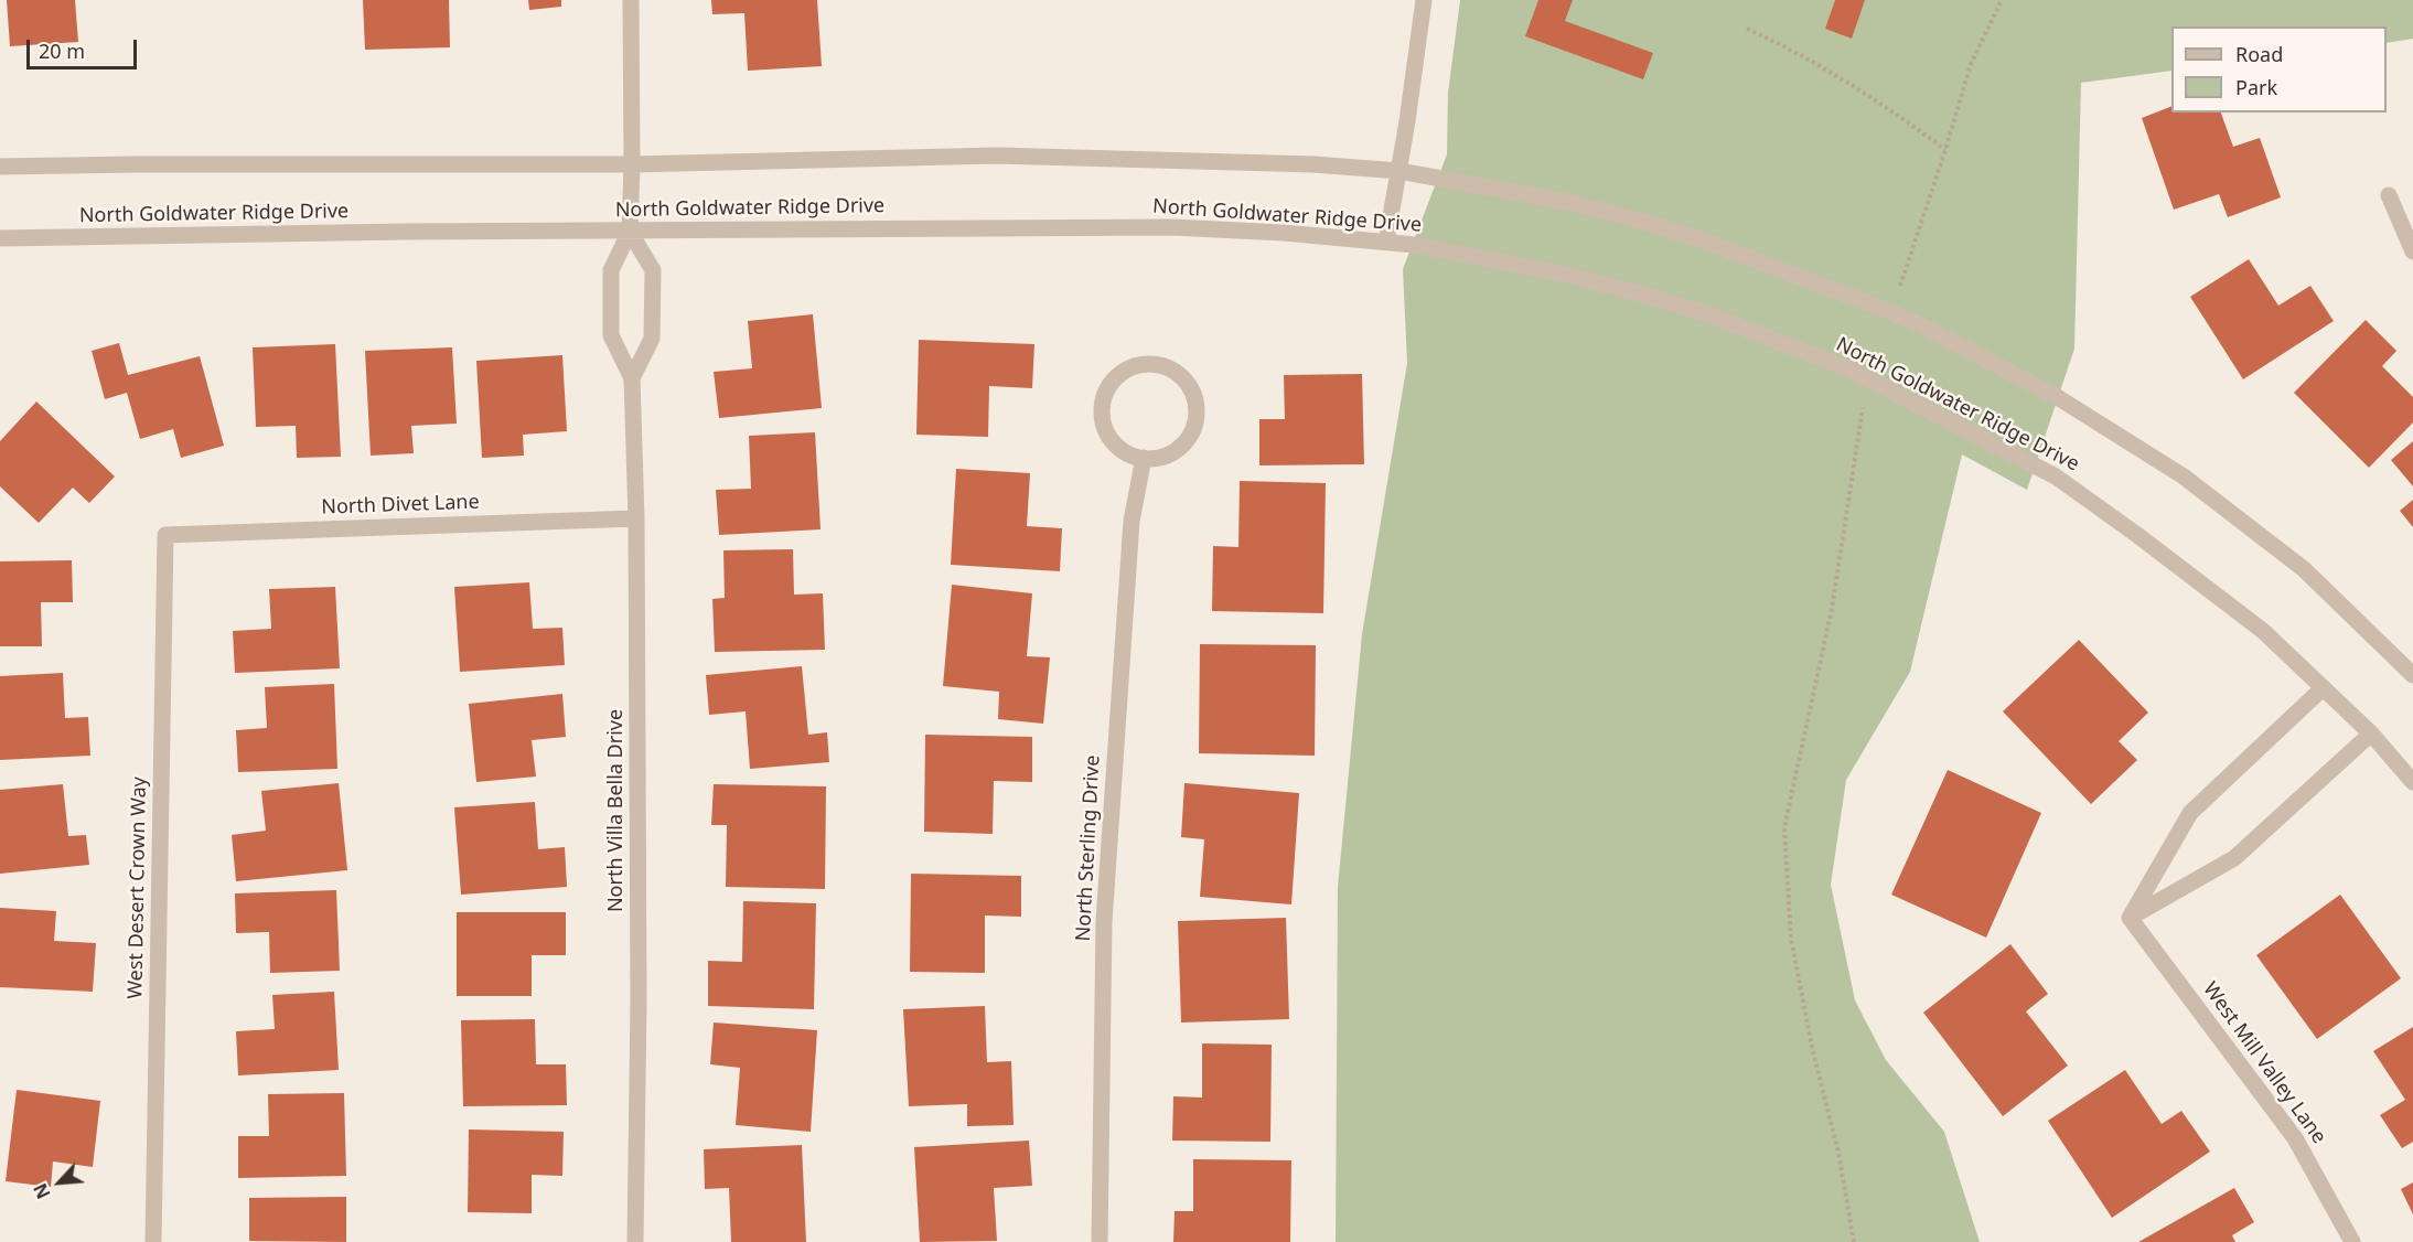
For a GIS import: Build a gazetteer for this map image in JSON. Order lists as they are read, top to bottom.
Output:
{
  "streets": {
    "street": [
      "North Goldwater Ridge Drive",
      "North Divet Lane",
      "North Villa Bella Drive",
      "North Sterling Drive",
      "West Desert Crown Way",
      "West Mill Valley Lane"
    ]
  },
  "crossings": [
    ["North Goldwater Ridge Drive", "North Villa Bella Drive"],
    ["North Divet Lane", "North Villa Bella Drive"],
    ["North Divet Lane", "West Desert Crown Way"]
  ],
  "legend": ["Road", "Park"],
  "scale_bar": "20 m",
  "north": "bottom left"
}
